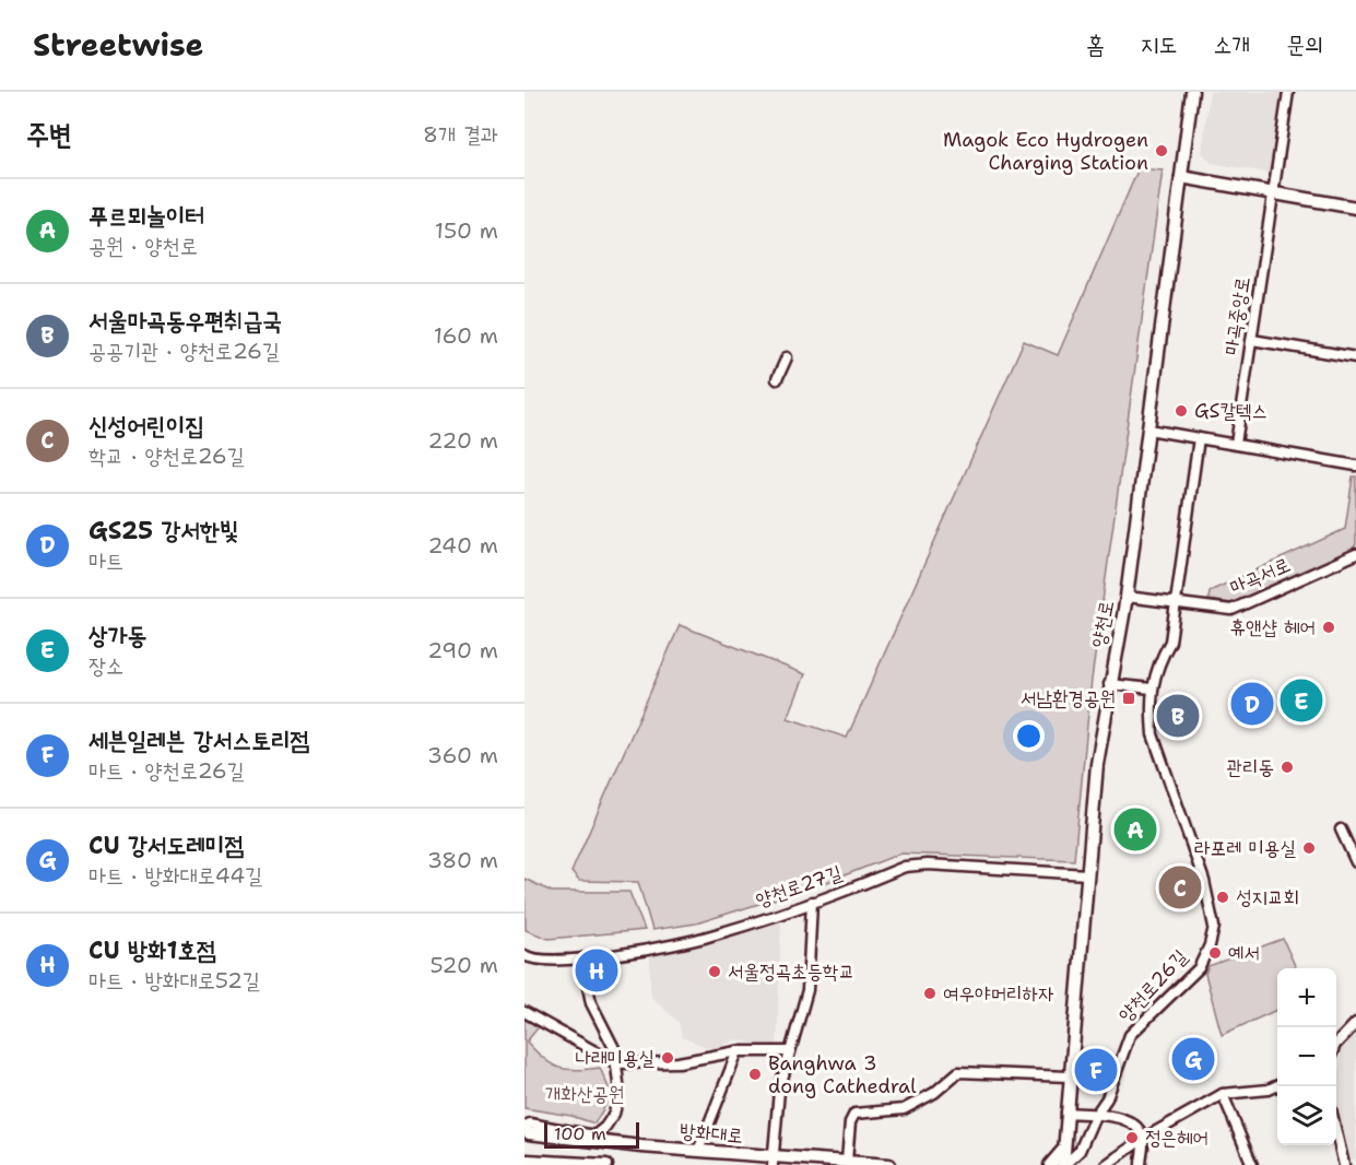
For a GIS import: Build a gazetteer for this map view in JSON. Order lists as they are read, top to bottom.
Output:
{
  "streets": {
    "main road": ["양천로", "방화대로"],
    "street": [
      "마곡중앙로",
      "마곡서로",
      "양천로27길",
      "양천로26길"
    ]
  },
  "crossings": [
    ["마곡서로", "양천로"],
    ["양천로", "양천로27길"],
    ["양천로", "양천로26길"]
  ],
  "parks": ["개화산공원"],
  "places": {
    "other": [
      "Magok Eco Hydrogen Charging Station",
      "GS칼텍스",
      "휴앤샵 헤어",
      "관리동",
      "라포레 미용실",
      "성지교회",
      "예서",
      "서울정곡초등학교",
      "여우야머리하자",
      "나래미용실",
      "Banghwa 3 dong Cathedral",
      "정은헤어"
    ],
    "transit": ["서남환경공원"]
  },
  "scale_bar": "100 m",
  "page": {
    "header": "Streetwise",
    "nav": [
      "홈",
      "지도",
      "소개",
      "문의"
    ],
    "heading": ["주변", "8개 결과"],
    "list": [
      {
        "mark": "A",
        "name": "푸르뫼놀이터",
        "note": "공원 · 양천로",
        "value": "150 m"
      },
      {
        "mark": "B",
        "name": "서울마곡동우편취급국",
        "note": "공공기관 · 양천로26길",
        "value": "160 m"
      },
      {
        "mark": "C",
        "name": "신성어린이집",
        "note": "학교 · 양천로26길",
        "value": "220 m"
      },
      {
        "mark": "D",
        "name": "GS25 강서한빛",
        "note": "마트",
        "value": "240 m"
      },
      {
        "mark": "E",
        "name": "상가동",
        "note": "장소",
        "value": "290 m"
      },
      {
        "mark": "F",
        "name": "세븐일레븐 강서스토리점",
        "note": "마트 · 양천로26길",
        "value": "360 m"
      },
      {
        "mark": "G",
        "name": "CU 강서도레미점",
        "note": "마트 · 방화대로44길",
        "value": "380 m"
      },
      {
        "mark": "H",
        "name": "CU 방화1호점",
        "note": "마트 · 방화대로52길",
        "value": "520 m"
      }
    ],
    "pins": [
      "E",
      "D",
      "B",
      "A",
      "C",
      "H",
      "G",
      "F"
    ],
    "map_buttons": ["+", "−"],
    "scale": "100 m"
  }
}
